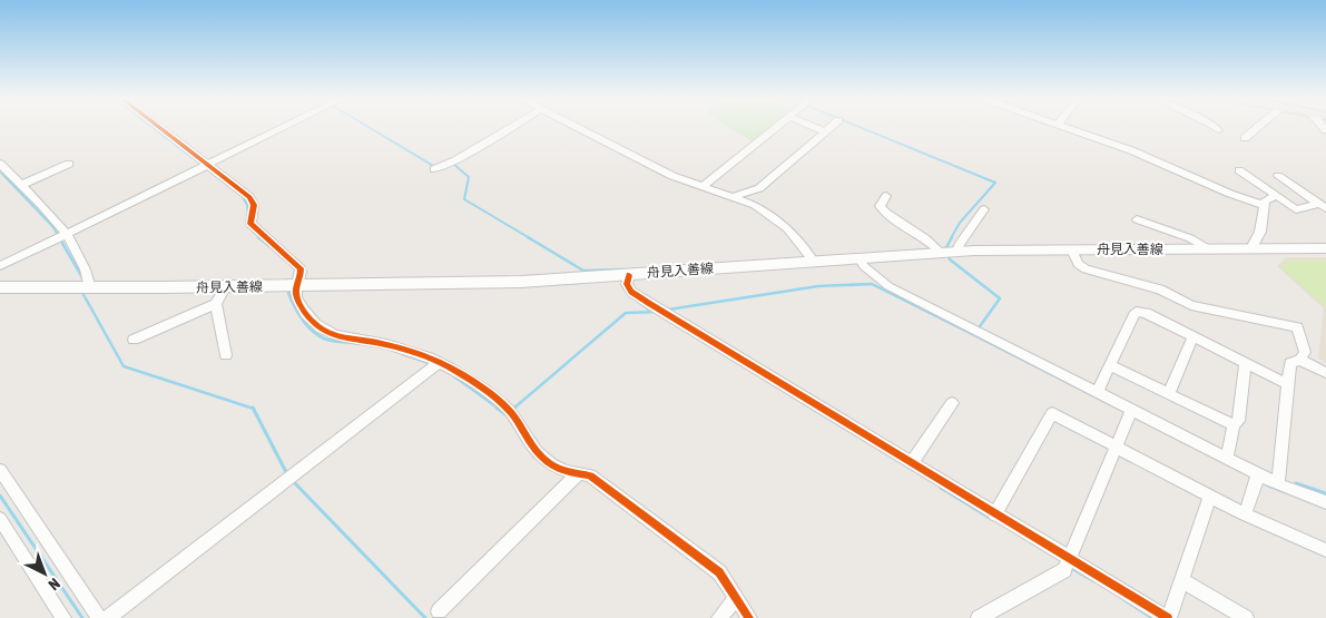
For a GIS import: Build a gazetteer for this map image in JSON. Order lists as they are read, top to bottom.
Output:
{
  "streets": {
    "main road": ["舟見入善線"]
  },
  "north": "bottom right"
}
